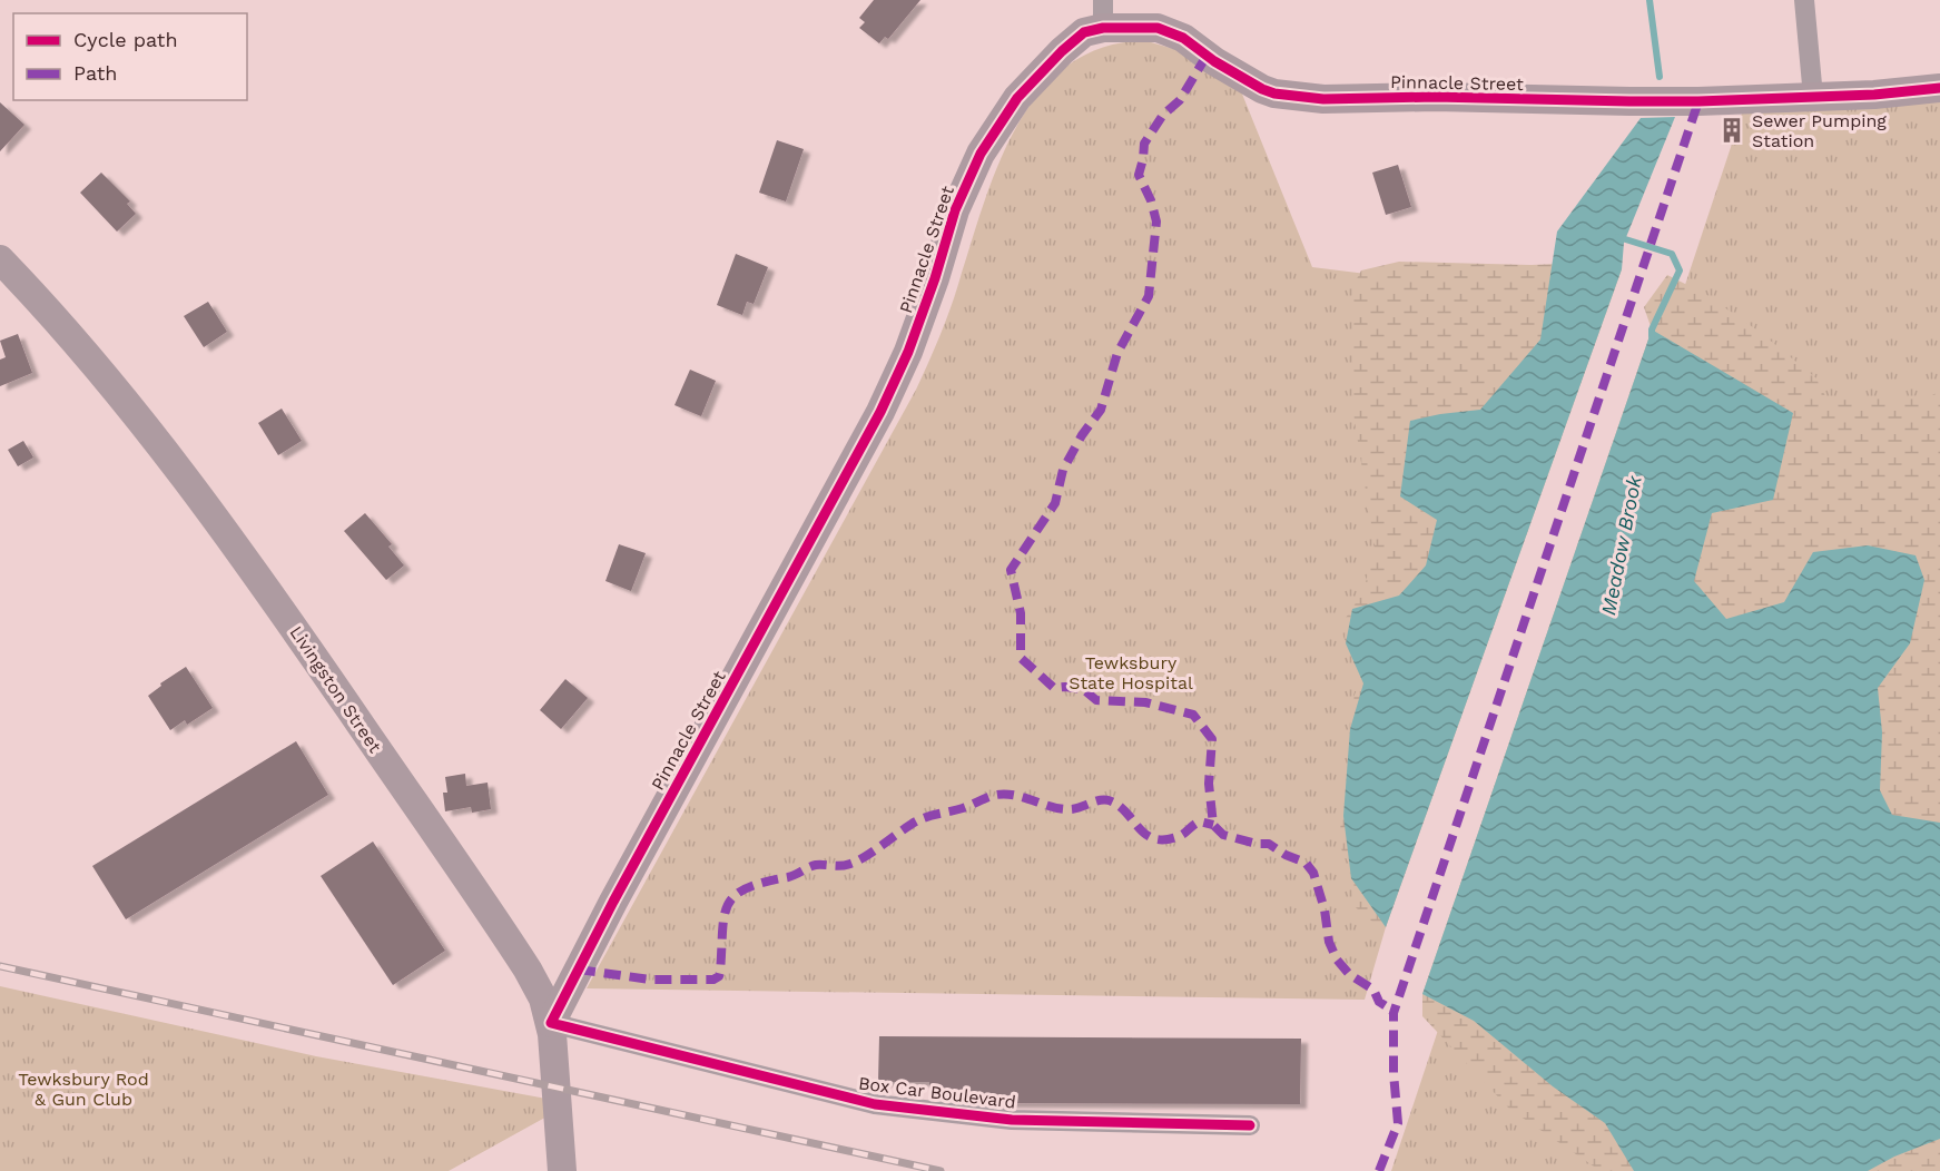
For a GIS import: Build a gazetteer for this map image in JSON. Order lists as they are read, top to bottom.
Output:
{
  "streets": {
    "street": ["Pinnacle Street", "Livingston Street", "Box Car Boulevard"]
  },
  "crossings": [
    ["Pinnacle Street", "Livingston Street"],
    ["Pinnacle Street", "Box Car Boulevard"],
    ["Livingston Street", "Box Car Boulevard"]
  ],
  "water": ["Meadow Brook"],
  "parks": ["Tewksbury State Hospital", "Tewksbury Rod & Gun Club"],
  "places": {
    "building": ["Sewer Pumping Station"]
  },
  "legend": ["Cycle path", "Path"]
}
